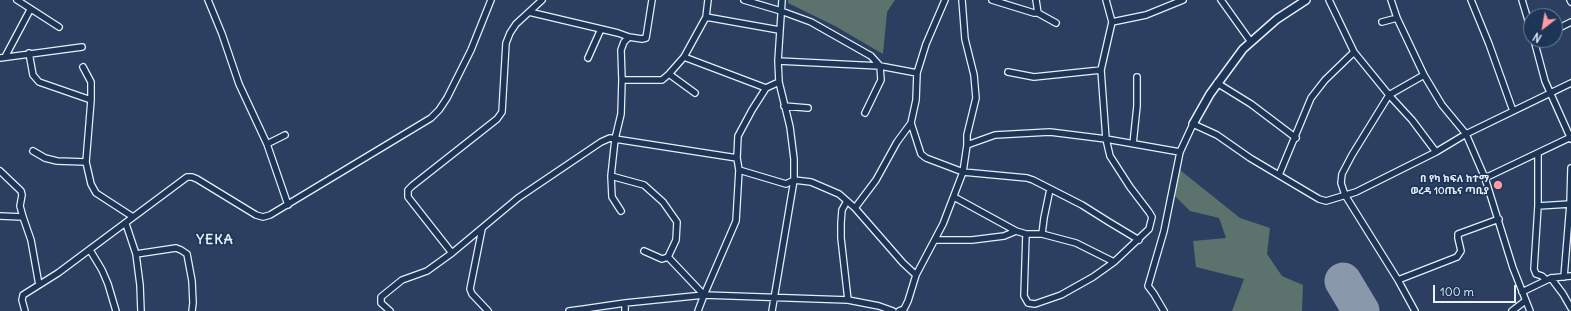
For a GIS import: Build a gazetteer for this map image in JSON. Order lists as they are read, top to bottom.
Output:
{
  "districts": ["YEKA"],
  "places": ["በ የካ ክፍለ ከተማ ወረዳ 10ጤና ጣቢያ"],
  "scale_bar": "100 m",
  "north": "bottom left"
}
